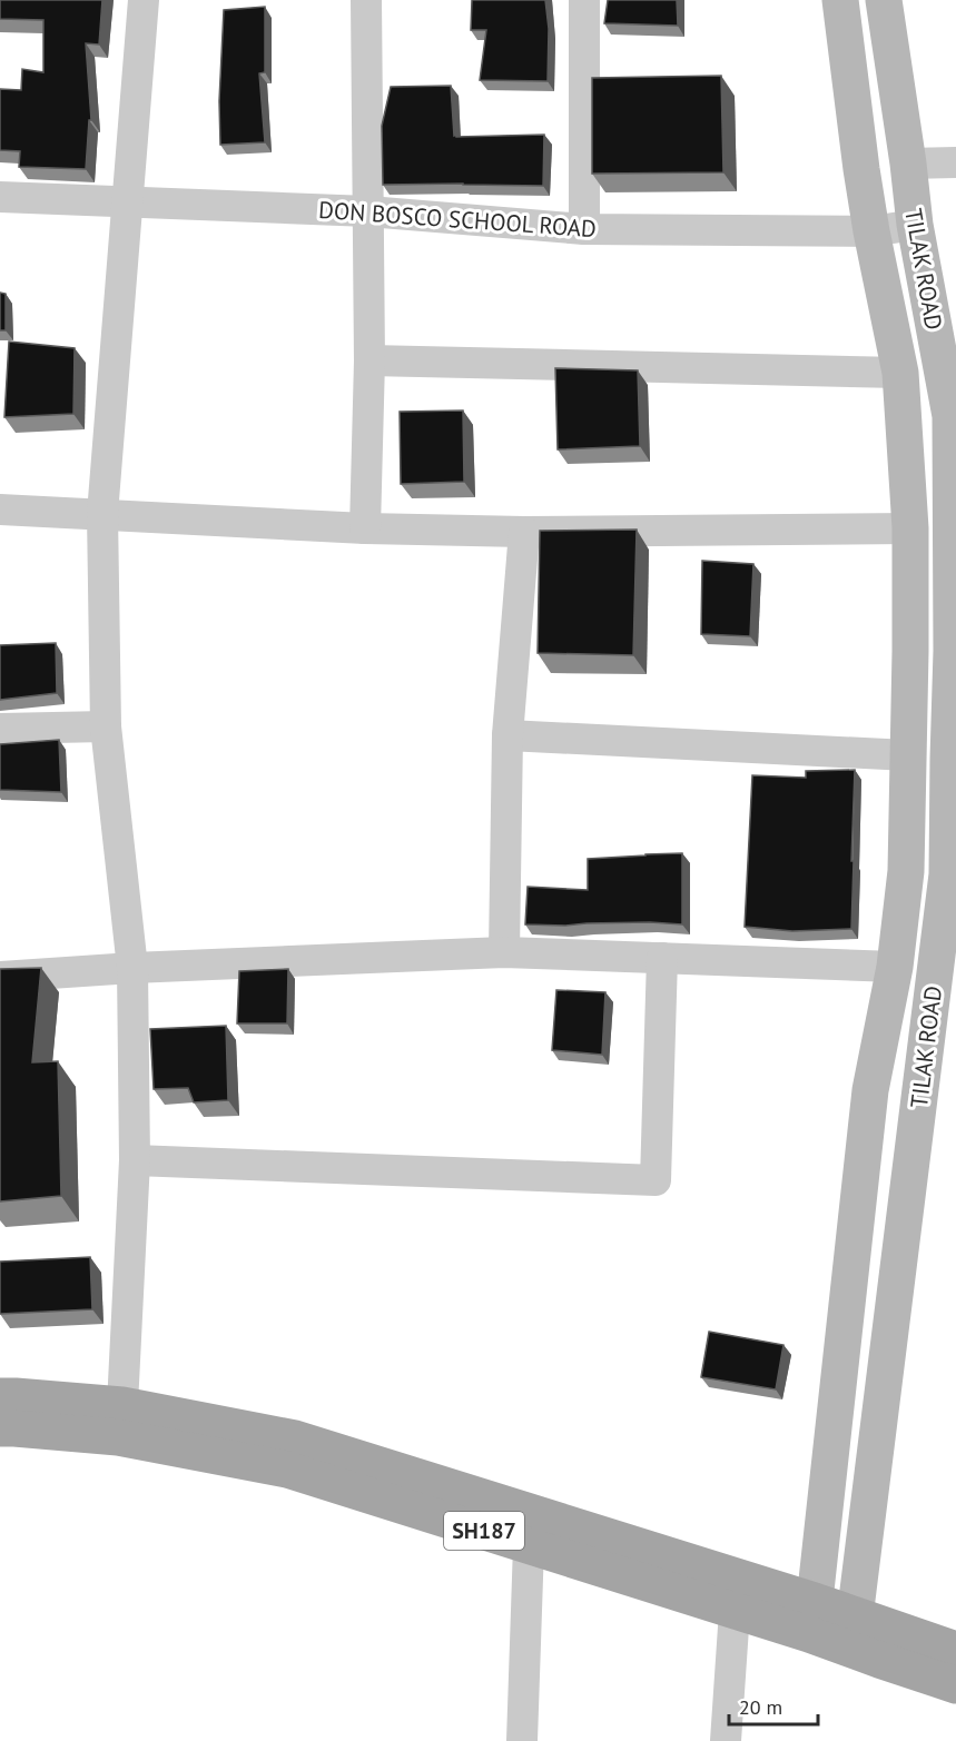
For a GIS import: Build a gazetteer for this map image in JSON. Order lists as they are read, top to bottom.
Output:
{
  "streets": {
    "main road": ["SH187"],
    "street": ["DON BOSCO SCHOOL ROAD", "TILAK ROAD"]
  },
  "crossings": [
    ["DON BOSCO SCHOOL ROAD", "TILAK ROAD"],
    ["TILAK ROAD", "SH187"]
  ],
  "scale_bar": "20 m"
}
